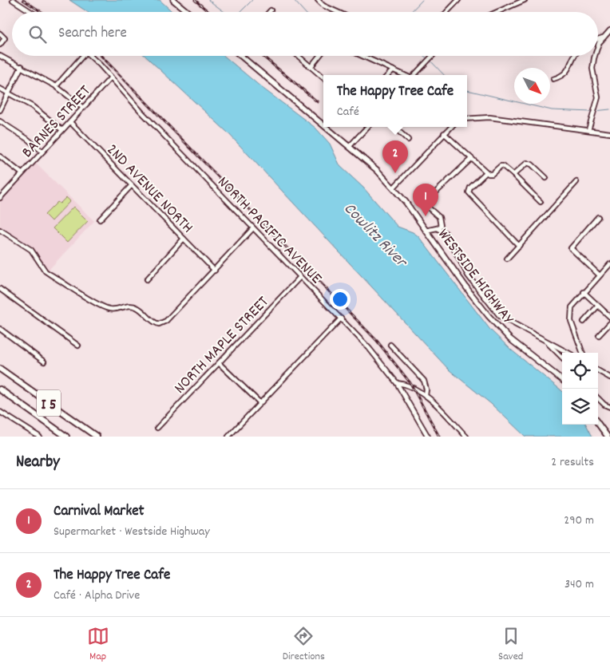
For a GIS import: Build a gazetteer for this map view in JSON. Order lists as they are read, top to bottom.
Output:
{
  "streets": {
    "highway": ["I 5"],
    "main road": ["WESTSIDE HIGHWAY"],
    "street": [
      "BARNES STREET",
      "2ND AVENUE NORTH",
      "NORTH PACIFIC AVENUE",
      "NORTH MAPLE STREET"
    ]
  },
  "crossings": [
    ["BARNES STREET", "2ND AVENUE NORTH"],
    ["BARNES STREET", "NORTH PACIFIC AVENUE"],
    ["NORTH PACIFIC AVENUE", "NORTH MAPLE STREET"]
  ],
  "water": ["Cowlitz River"],
  "north": "bottom right",
  "page": {
    "search": "Search here",
    "popup": ["The Happy Tree Cafe", "Café"],
    "pins": ["2", "1"],
    "heading": ["Nearby", "2 results"],
    "list": [
      {
        "mark": "1",
        "name": "Carnival Market",
        "note": "Supermarket · Westside Highway",
        "value": "290 m"
      },
      {
        "mark": "2",
        "name": "The Happy Tree Cafe",
        "note": "Café · Alpha Drive",
        "value": "340 m"
      }
    ],
    "nav": ["Map", "Directions", "Saved"]
  }
}
